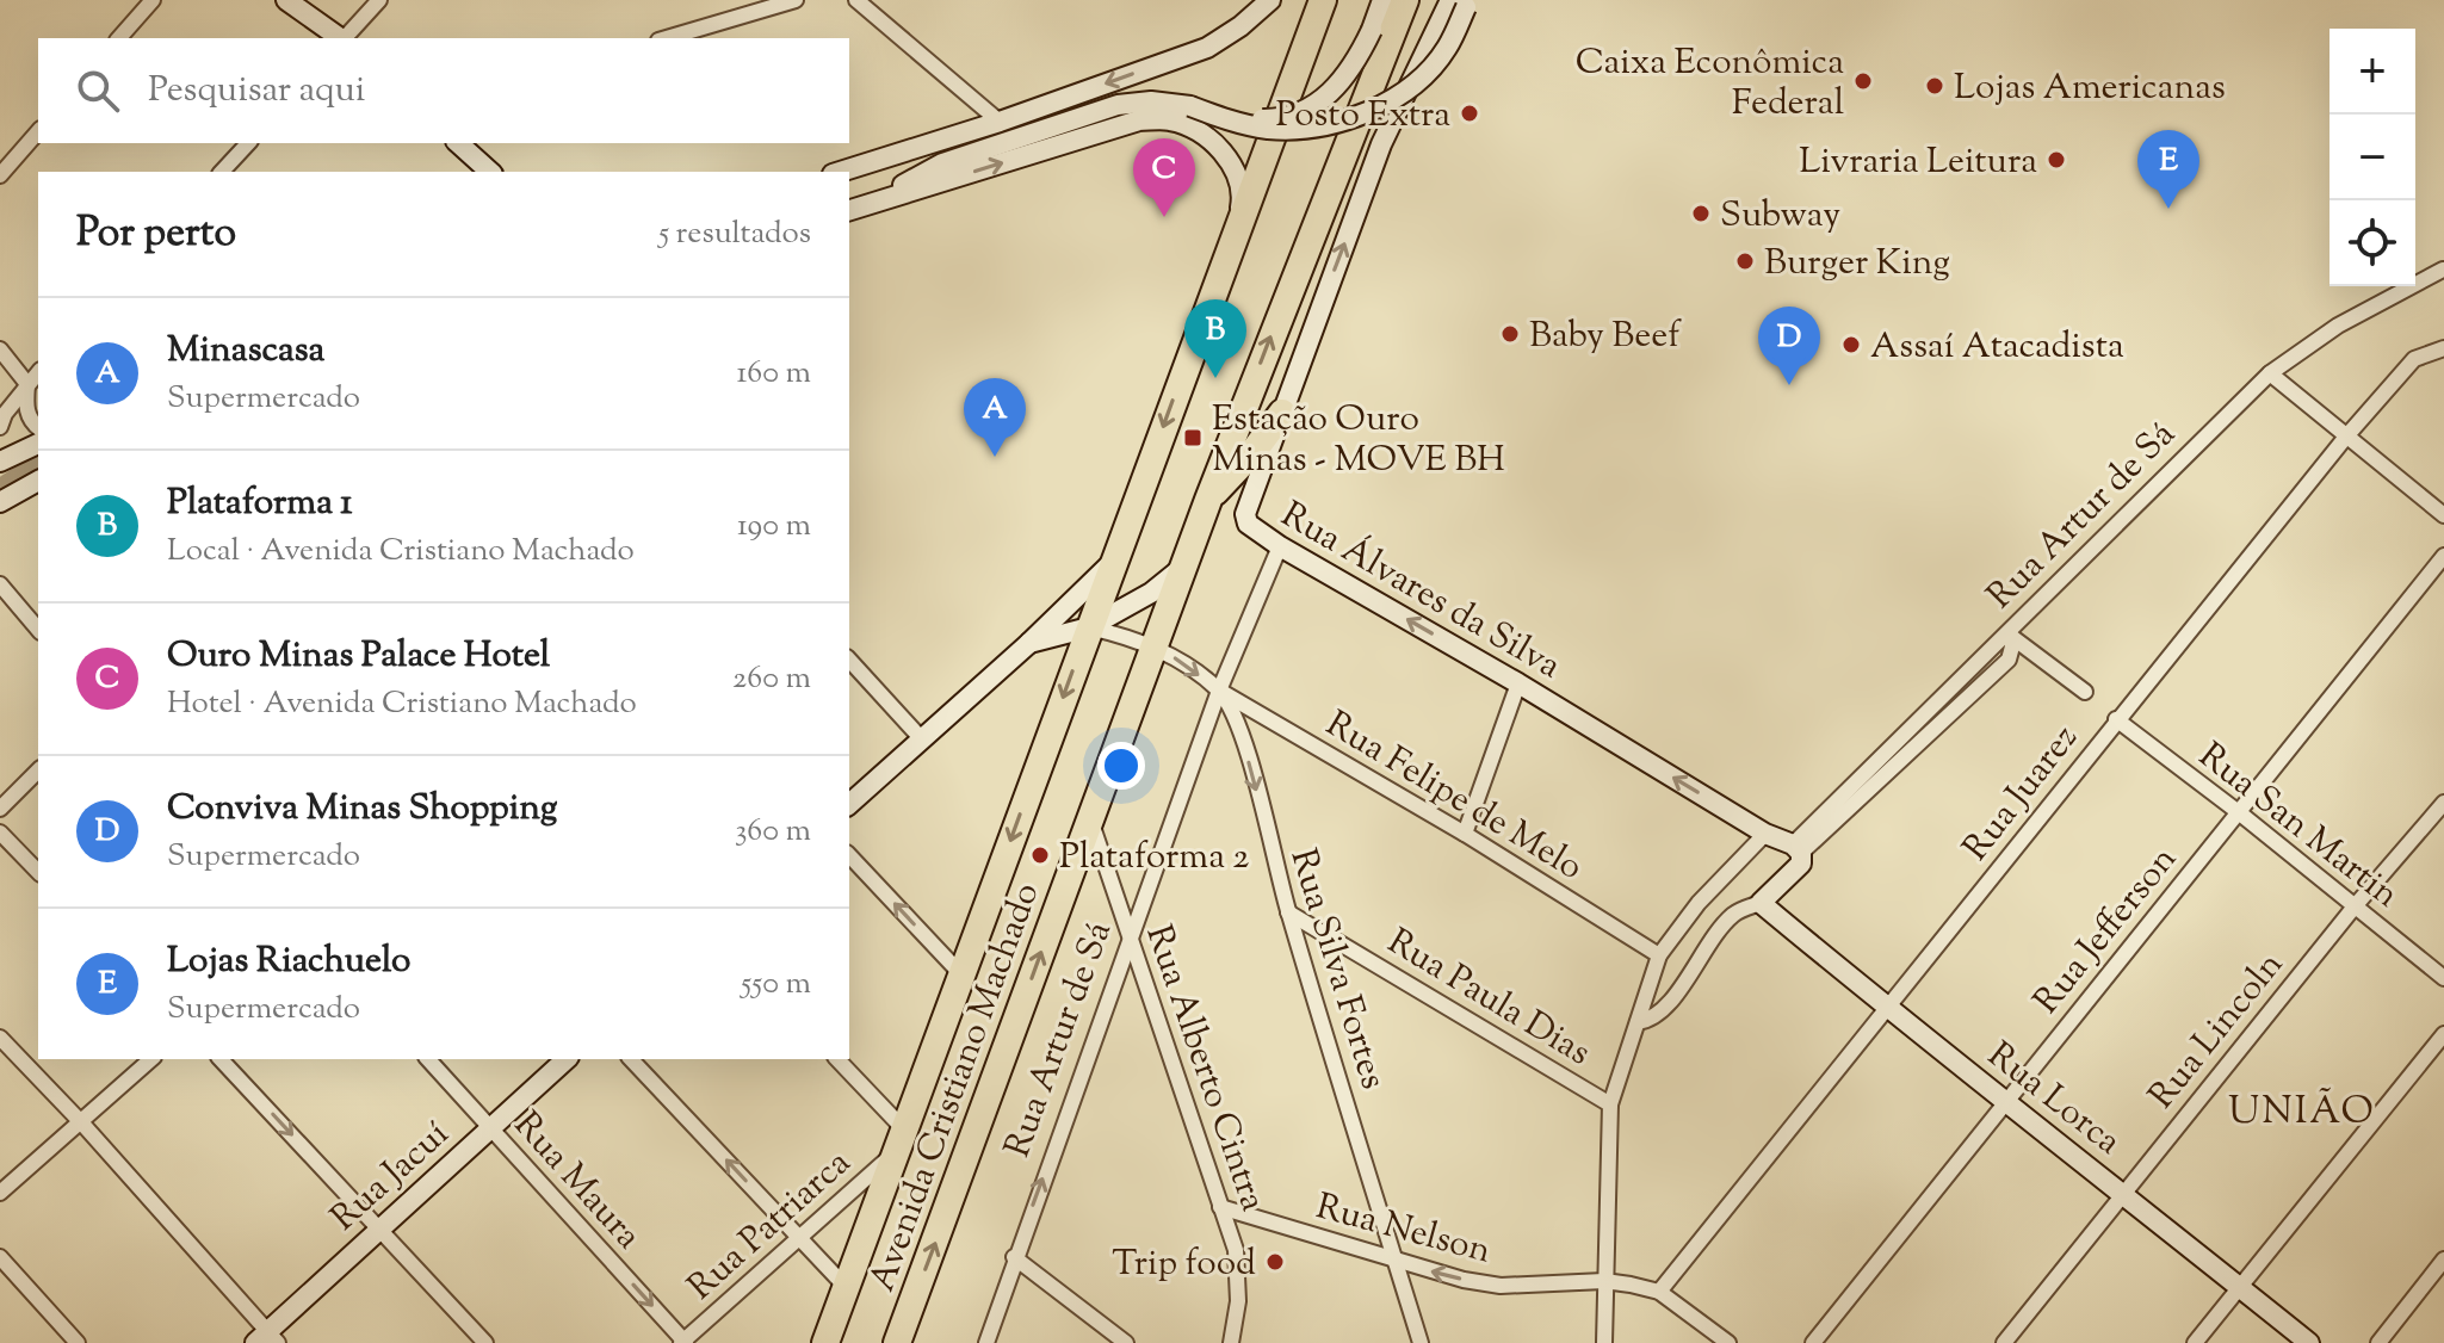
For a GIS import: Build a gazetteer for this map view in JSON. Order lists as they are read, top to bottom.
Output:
{
  "streets": {
    "highway": ["Avenida Cristiano Machado"],
    "main road": [
      "Rua Artur de Sá",
      "Rua Álvares da Silva",
      "Rua Lorca",
      "Rua Jacuí"
    ],
    "street": [
      "Rua Juarez",
      "Rua Felipe de Melo",
      "Rua San Martin",
      "Rua Jefferson",
      "Rua Silva Fortes",
      "Rua Paula Dias",
      "Rua Lincoln",
      "Rua Alberto Cintra",
      "Rua Maura",
      "Rua Patriarca",
      "Rua Nelson"
    ]
  },
  "crossings": [
    ["Rua Artur de Sá", "Rua Álvares da Silva"],
    ["Rua Artur de Sá", "Rua Felipe de Melo"],
    ["Rua Artur de Sá", "Rua Silva Fortes"],
    ["Rua Artur de Sá", "Rua Alberto Cintra"],
    ["Rua Artur de Sá", "Rua Lorca"],
    ["Rua Juarez", "Rua San Martin"],
    ["Rua Juarez", "Rua Lorca"],
    ["Rua Juarez", "Rua Nelson"],
    ["Rua Felipe de Melo", "Rua Silva Fortes"],
    ["Rua San Martin", "Rua Jefferson"],
    ["Rua San Martin", "Rua Lincoln"],
    ["Rua Jefferson", "Rua Lorca"],
    ["Rua Silva Fortes", "Rua Paula Dias"],
    ["Rua Silva Fortes", "Avenida Cristiano Machado"],
    ["Rua Silva Fortes", "Rua Nelson"],
    ["Rua Lincoln", "Rua Lorca"],
    ["Rua Alberto Cintra", "Avenida Cristiano Machado"],
    ["Rua Alberto Cintra", "Rua Nelson"],
    ["Avenida Cristiano Machado", "Rua Patriarca"],
    ["Rua Jacuí", "Rua Maura"],
    ["Rua Maura", "Rua Patriarca"]
  ],
  "one_way": ["Rua Silva Fortes", "Rua Maura", "Rua Nelson"],
  "districts": ["UNIÃO"],
  "places": {
    "other": [
      "Caixa Econômica Federal",
      "Lojas Americanas",
      "Posto Extra",
      "Livraria Leitura",
      "Subway",
      "Burger King",
      "Baby Beef",
      "Assaí Atacadista",
      "Plataforma 2",
      "Trip food"
    ],
    "transit": ["Estação Ouro Minas - MOVE BH"]
  },
  "page": {
    "map_buttons": ["+", "−"],
    "search": "Pesquisar aqui",
    "pins": [
      "E",
      "C",
      "B",
      "D",
      "A"
    ],
    "heading": ["Por perto", "5 resultados"],
    "list": [
      {
        "mark": "A",
        "name": "Minascasa",
        "note": "Supermercado",
        "value": "160 m"
      },
      {
        "mark": "B",
        "name": "Plataforma 1",
        "note": "Local · Avenida Cristiano Machado",
        "value": "190 m"
      },
      {
        "mark": "C",
        "name": "Ouro Minas Palace Hotel",
        "note": "Hotel · Avenida Cristiano Machado",
        "value": "260 m"
      },
      {
        "mark": "D",
        "name": "Conviva Minas Shopping",
        "note": "Supermercado",
        "value": "360 m"
      },
      {
        "mark": "E",
        "name": "Lojas Riachuelo",
        "note": "Supermercado",
        "value": "550 m"
      }
    ]
  }
}
